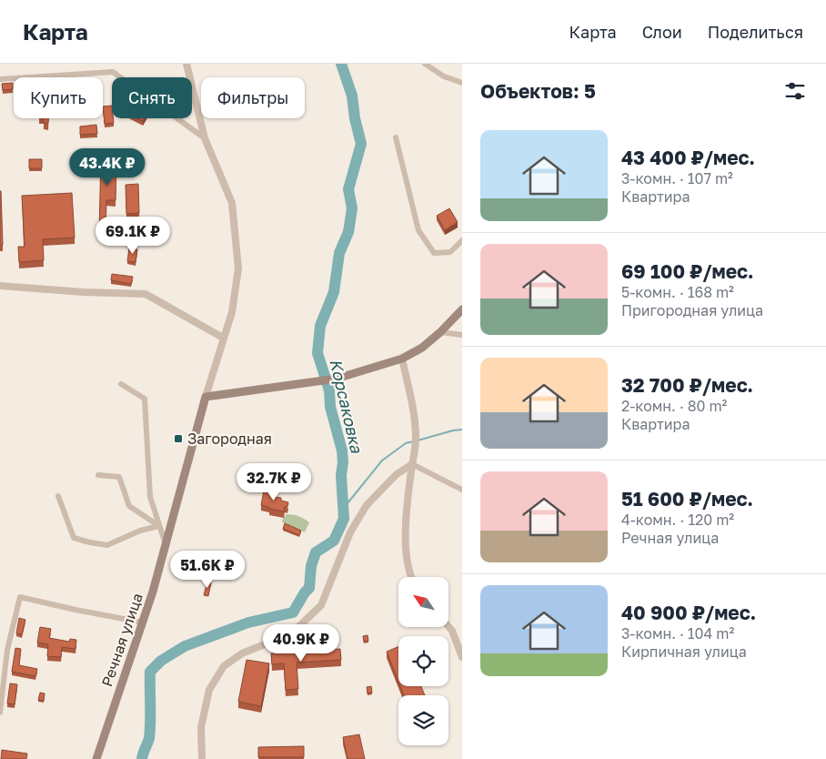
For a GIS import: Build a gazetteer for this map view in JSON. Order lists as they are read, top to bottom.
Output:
{
  "streets": {
    "main road": ["Речная улица"]
  },
  "water": ["Корсаковка"],
  "places": {
    "transit": ["Загородная"]
  },
  "north": "top left",
  "page": {
    "header": "Карта",
    "nav": ["Карта", "Слои", "Поделиться"],
    "heading": "Объектов: 5",
    "chip": ["Купить", "Снять", "Фильтры"],
    "list": [
      {
        "name": "43 400 ₽/мес.",
        "note": "3-комн. · 107 m² · Квартира"
      },
      {
        "name": "69 100 ₽/мес.",
        "note": "5-комн. · 168 m² · Пригородная улица"
      },
      {
        "name": "32 700 ₽/мес.",
        "note": "2-комн. · 80 m² · Квартира"
      },
      {
        "name": "51 600 ₽/мес.",
        "note": "4-комн. · 120 m² · Речная улица"
      },
      {
        "name": "40 900 ₽/мес.",
        "note": "3-комн. · 104 m² · Кирпичная улица"
      }
    ],
    "price": [
      "43.4K ₽",
      "69.1K ₽",
      "32.7K ₽",
      "51.6K ₽",
      "40.9K ₽"
    ]
  }
}
